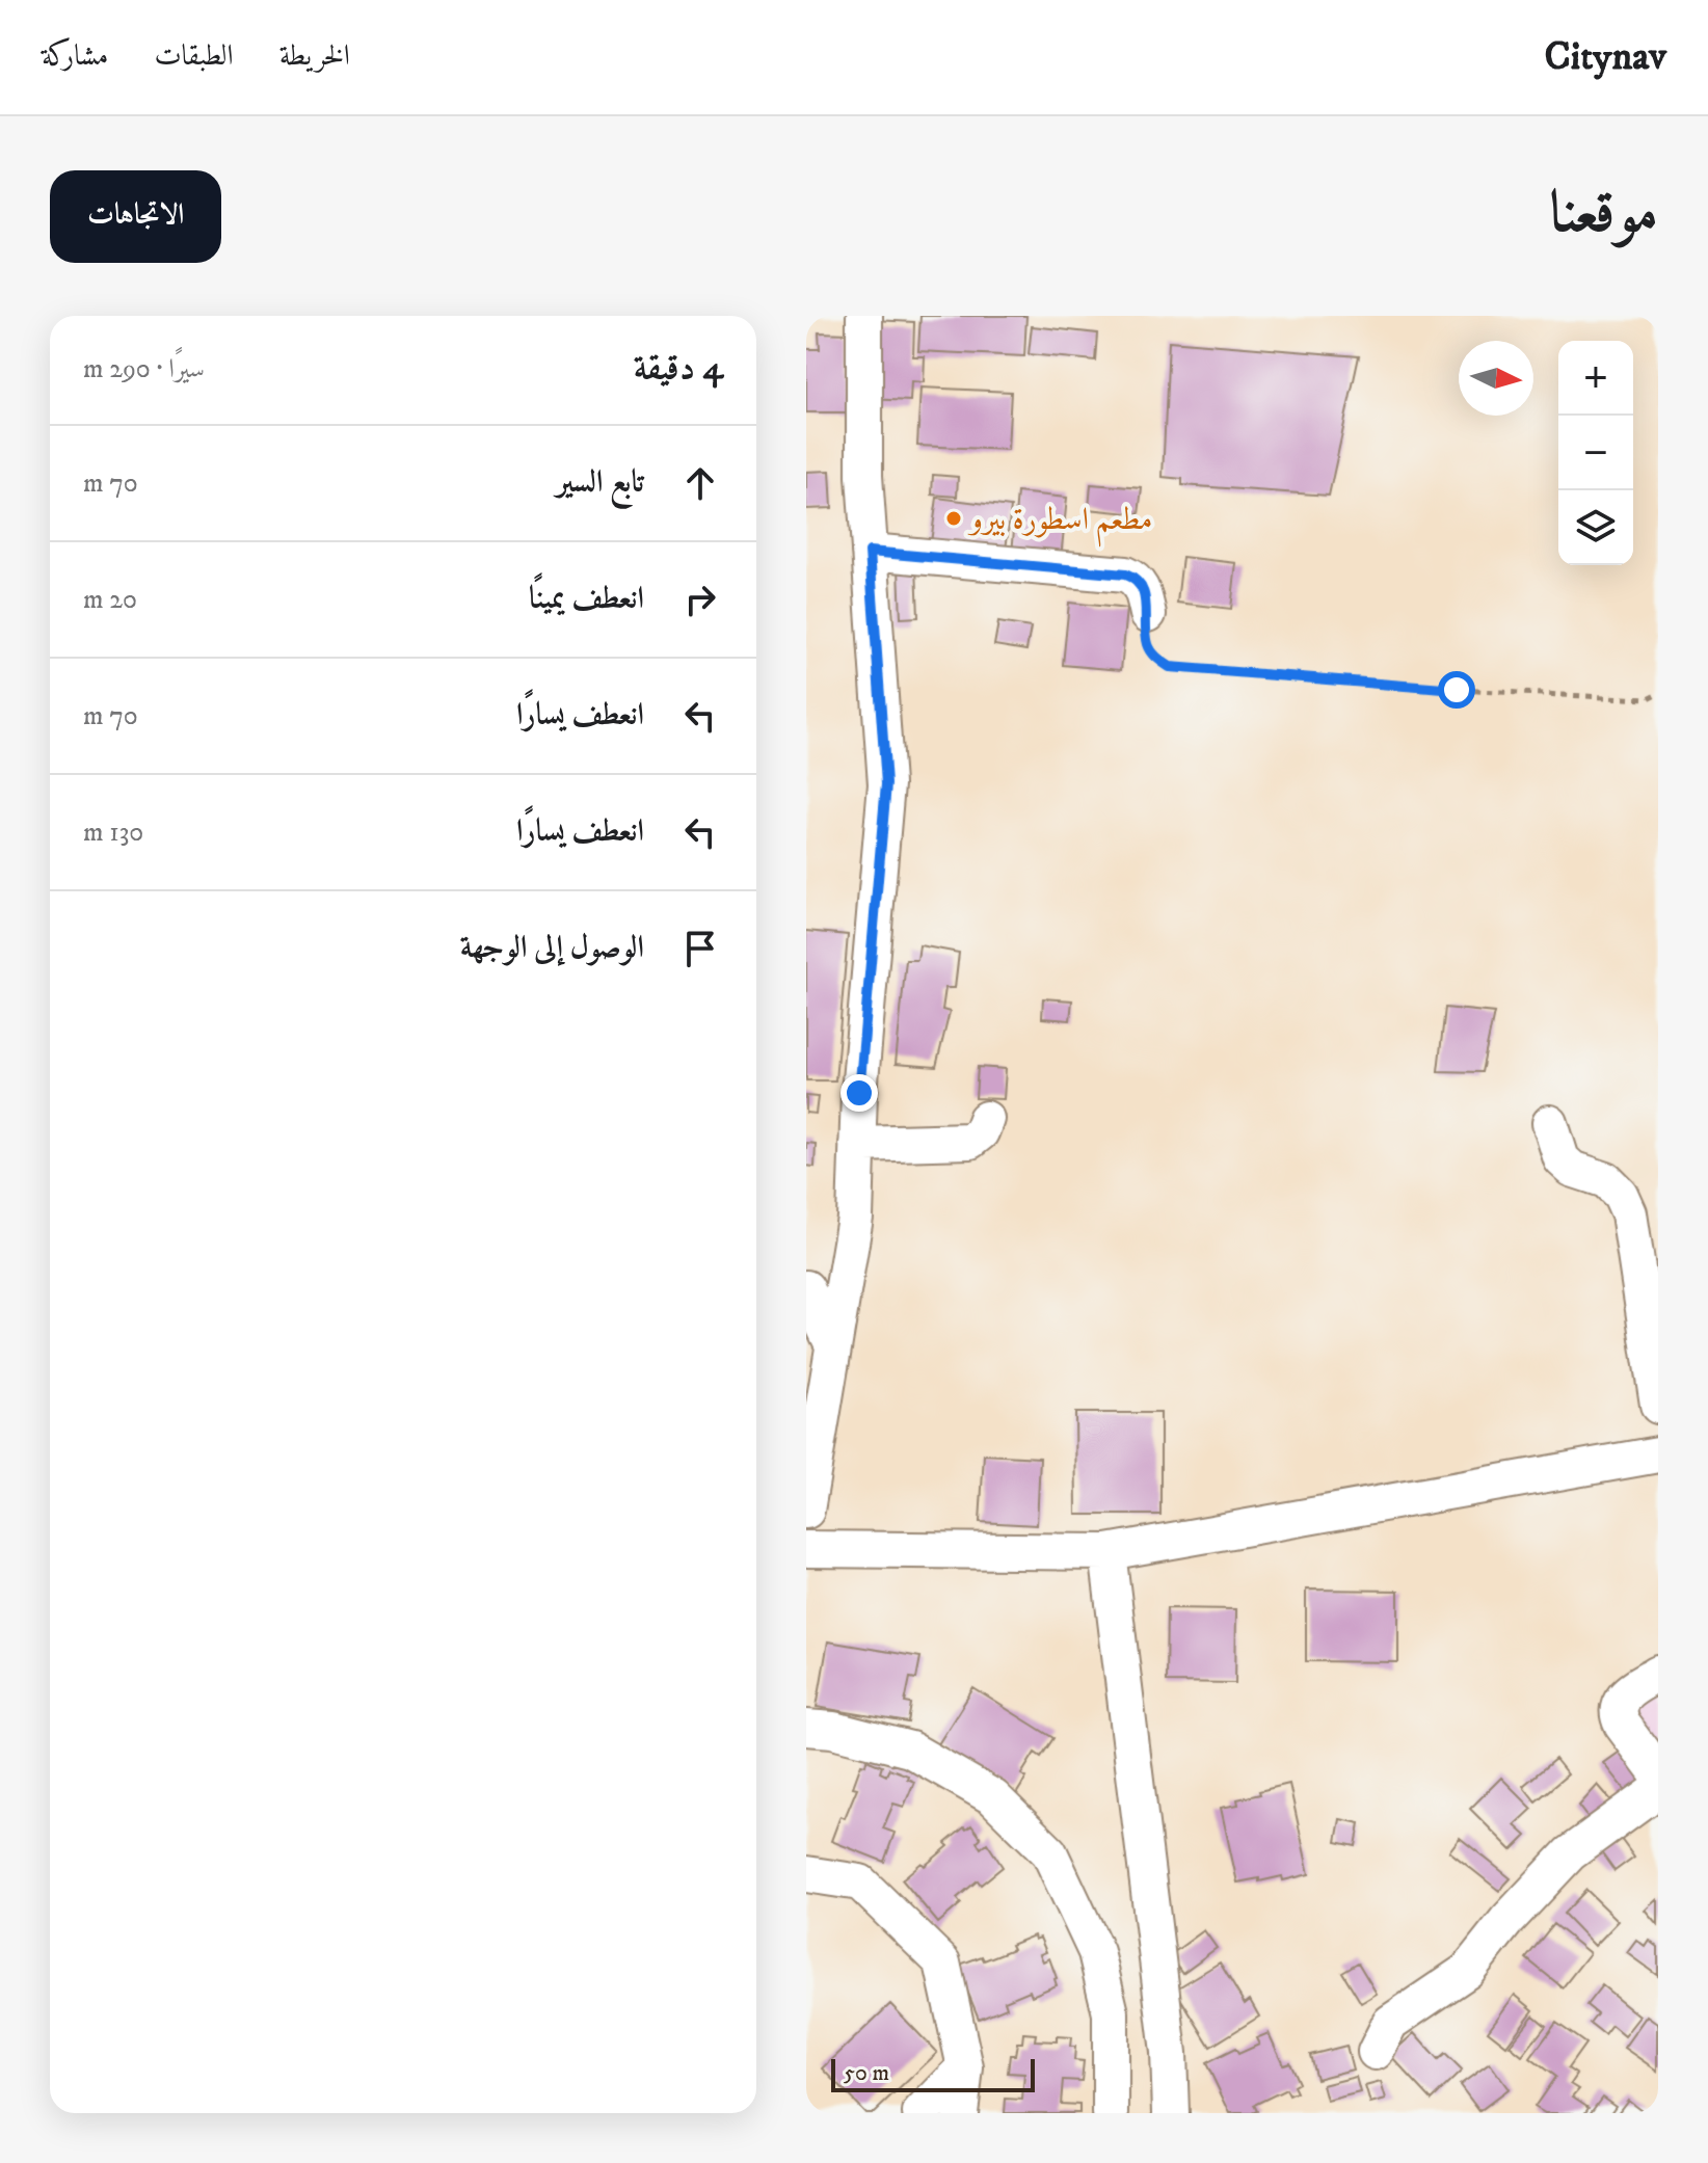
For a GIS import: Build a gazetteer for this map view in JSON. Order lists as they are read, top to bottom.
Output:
{
  "places": ["مطعم اسطورة بيرو"],
  "scale_bar": "50 m",
  "north": "right",
  "page": {
    "header": "Citynav",
    "nav": ["الخريطة", "الطبقات", "مشاركة"],
    "title": "موقعنا",
    "buttons": "الاتجاهات",
    "heading": ["4 دقيقة", "سيرًا · 290 m"],
    "map_buttons": ["+", "−"],
    "list": [
      ["تابع السير", "70 m"],
      ["انعطف يمينًا", "20 m"],
      ["انعطف يسارًا", "70 m"],
      ["انعطف يسارًا", "130 m"],
      "الوصول إلى الوجهة"
    ],
    "scale": "50 m"
  }
}
